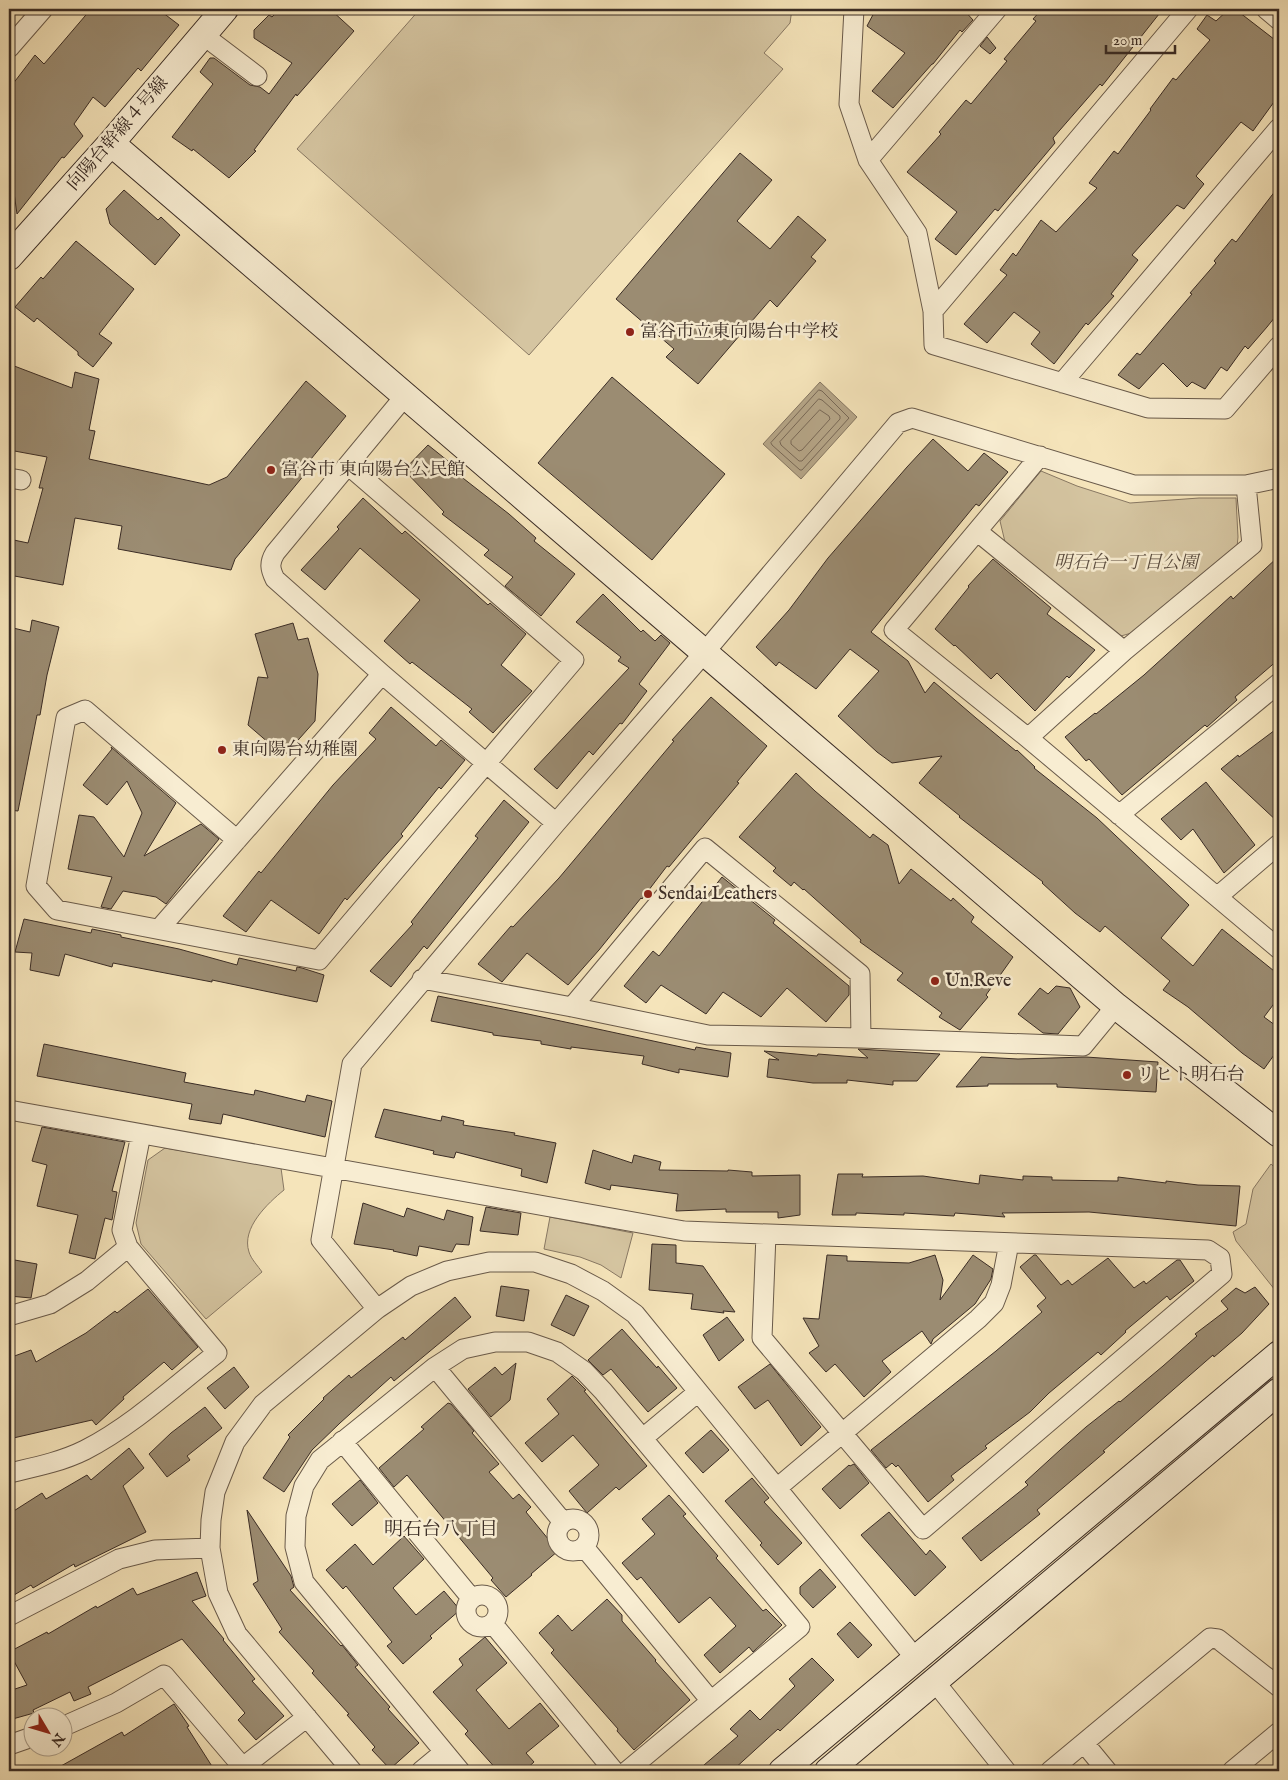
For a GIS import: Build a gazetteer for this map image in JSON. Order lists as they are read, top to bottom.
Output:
{
  "streets": {
    "street": ["向陽台幹線４号線"]
  },
  "districts": ["明石台八丁目"],
  "parks": ["明石台一丁目公園"],
  "places": [
    "富谷市立東向陽台中学校",
    "富谷市 東向陽台公民館",
    "東向陽台幼稚園",
    "Sendai Leathers",
    "Un.Reve",
    "リヒト明石台"
  ],
  "scale_bar": "20 m",
  "north": "bottom right"
}
